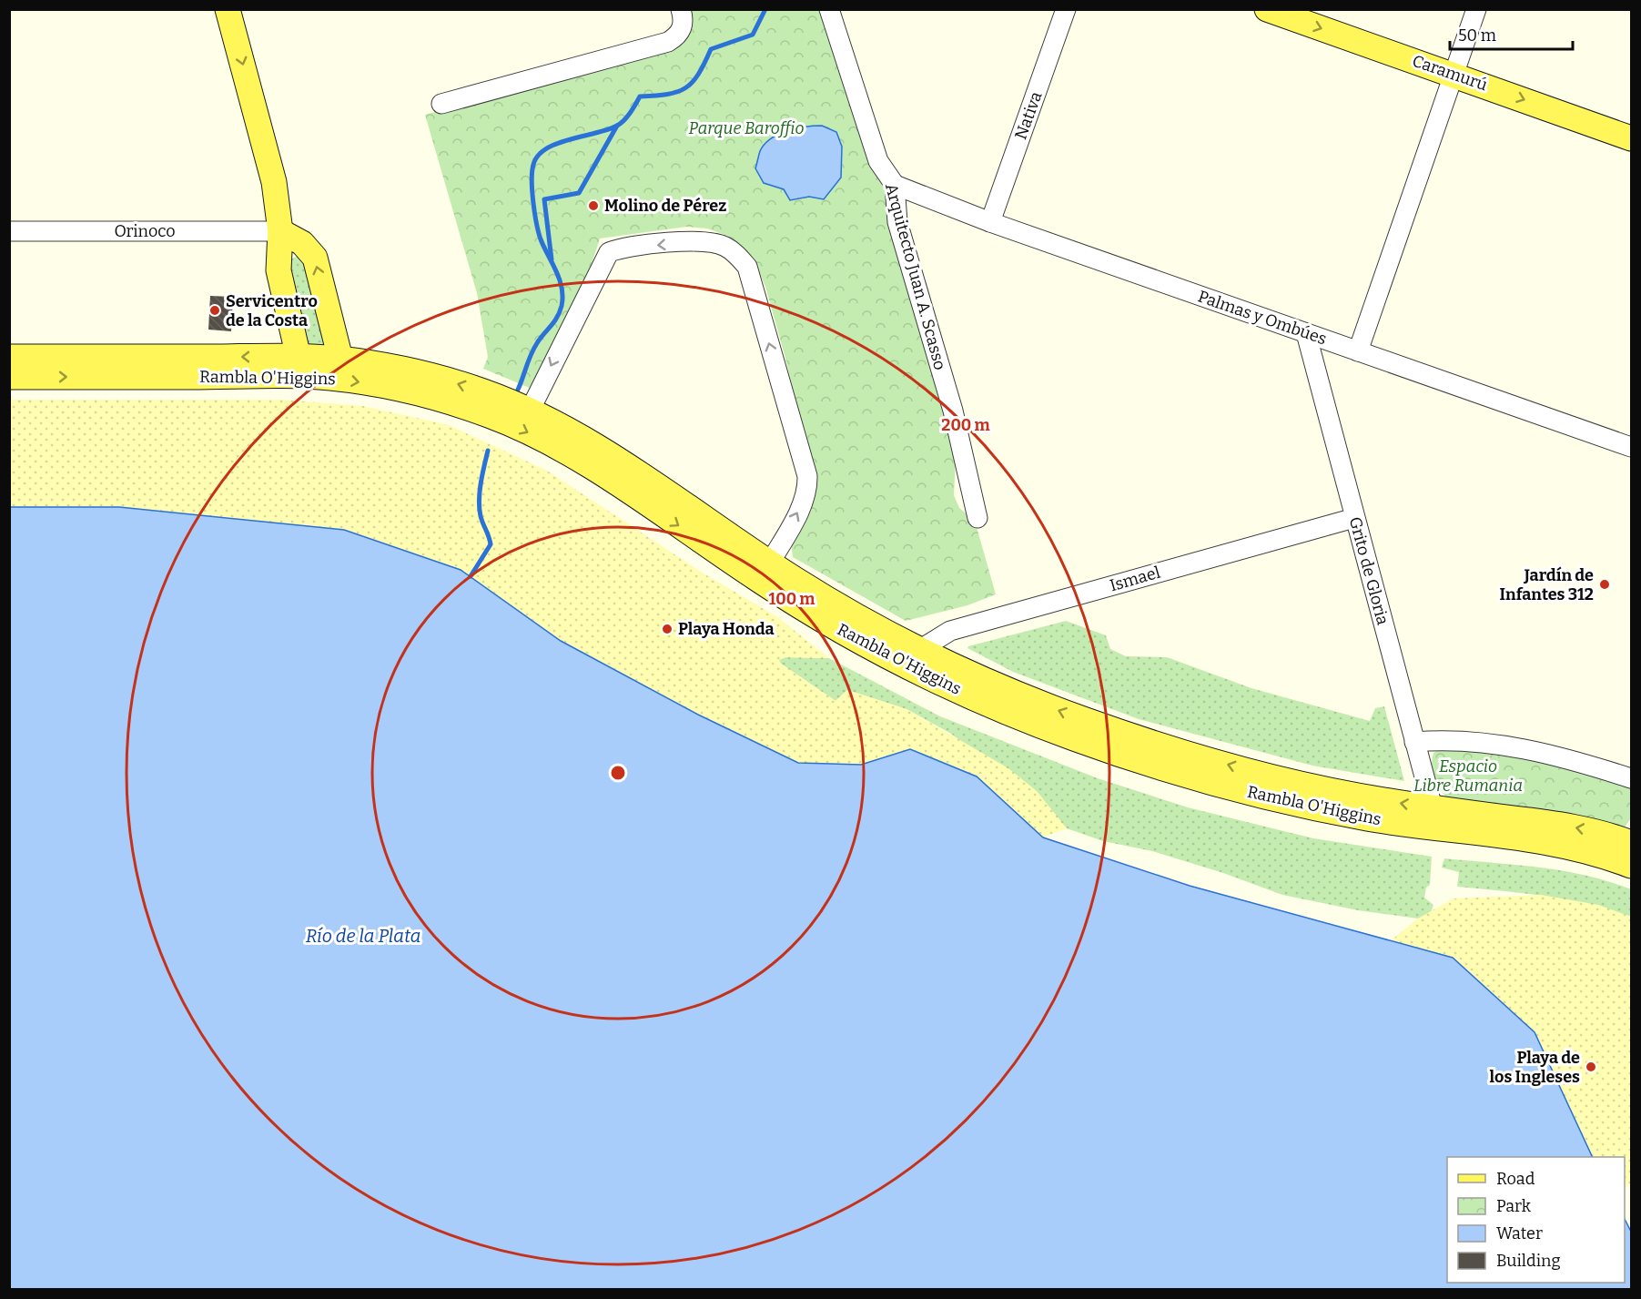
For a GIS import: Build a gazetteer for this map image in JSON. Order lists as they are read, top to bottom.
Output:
{
  "streets": {
    "main road": ["Caramurú", "Rambla O'Higgins"],
    "street": [
      "Nativa",
      "Orinoco",
      "Arquitecto Juan A. Scasso",
      "Palmas y Ombúes",
      "Grito de Gloria",
      "Ismael"
    ]
  },
  "crossings": [
    ["Nativa", "Palmas y Ombúes"],
    ["Arquitecto Juan A. Scasso", "Palmas y Ombúes"],
    ["Palmas y Ombúes", "Grito de Gloria"],
    ["Rambla O'Higgins", "Grito de Gloria"],
    ["Rambla O'Higgins", "Ismael"],
    ["Grito de Gloria", "Ismael"]
  ],
  "one_way": ["Caramurú"],
  "water": ["Río de la Plata"],
  "parks": ["Parque Baroffio", "Espacio Libre Rumania"],
  "places": [
    "Molino de Pérez",
    "Servicentro de la Costa",
    "Jardín de Infantes 312",
    "Playa Honda",
    "Playa de los Ingleses"
  ],
  "legend": [
    "Road",
    "Park",
    "Water",
    "Building"
  ],
  "scale_bar": "50 m",
  "rings": ["200 m", "100 m"]
}
